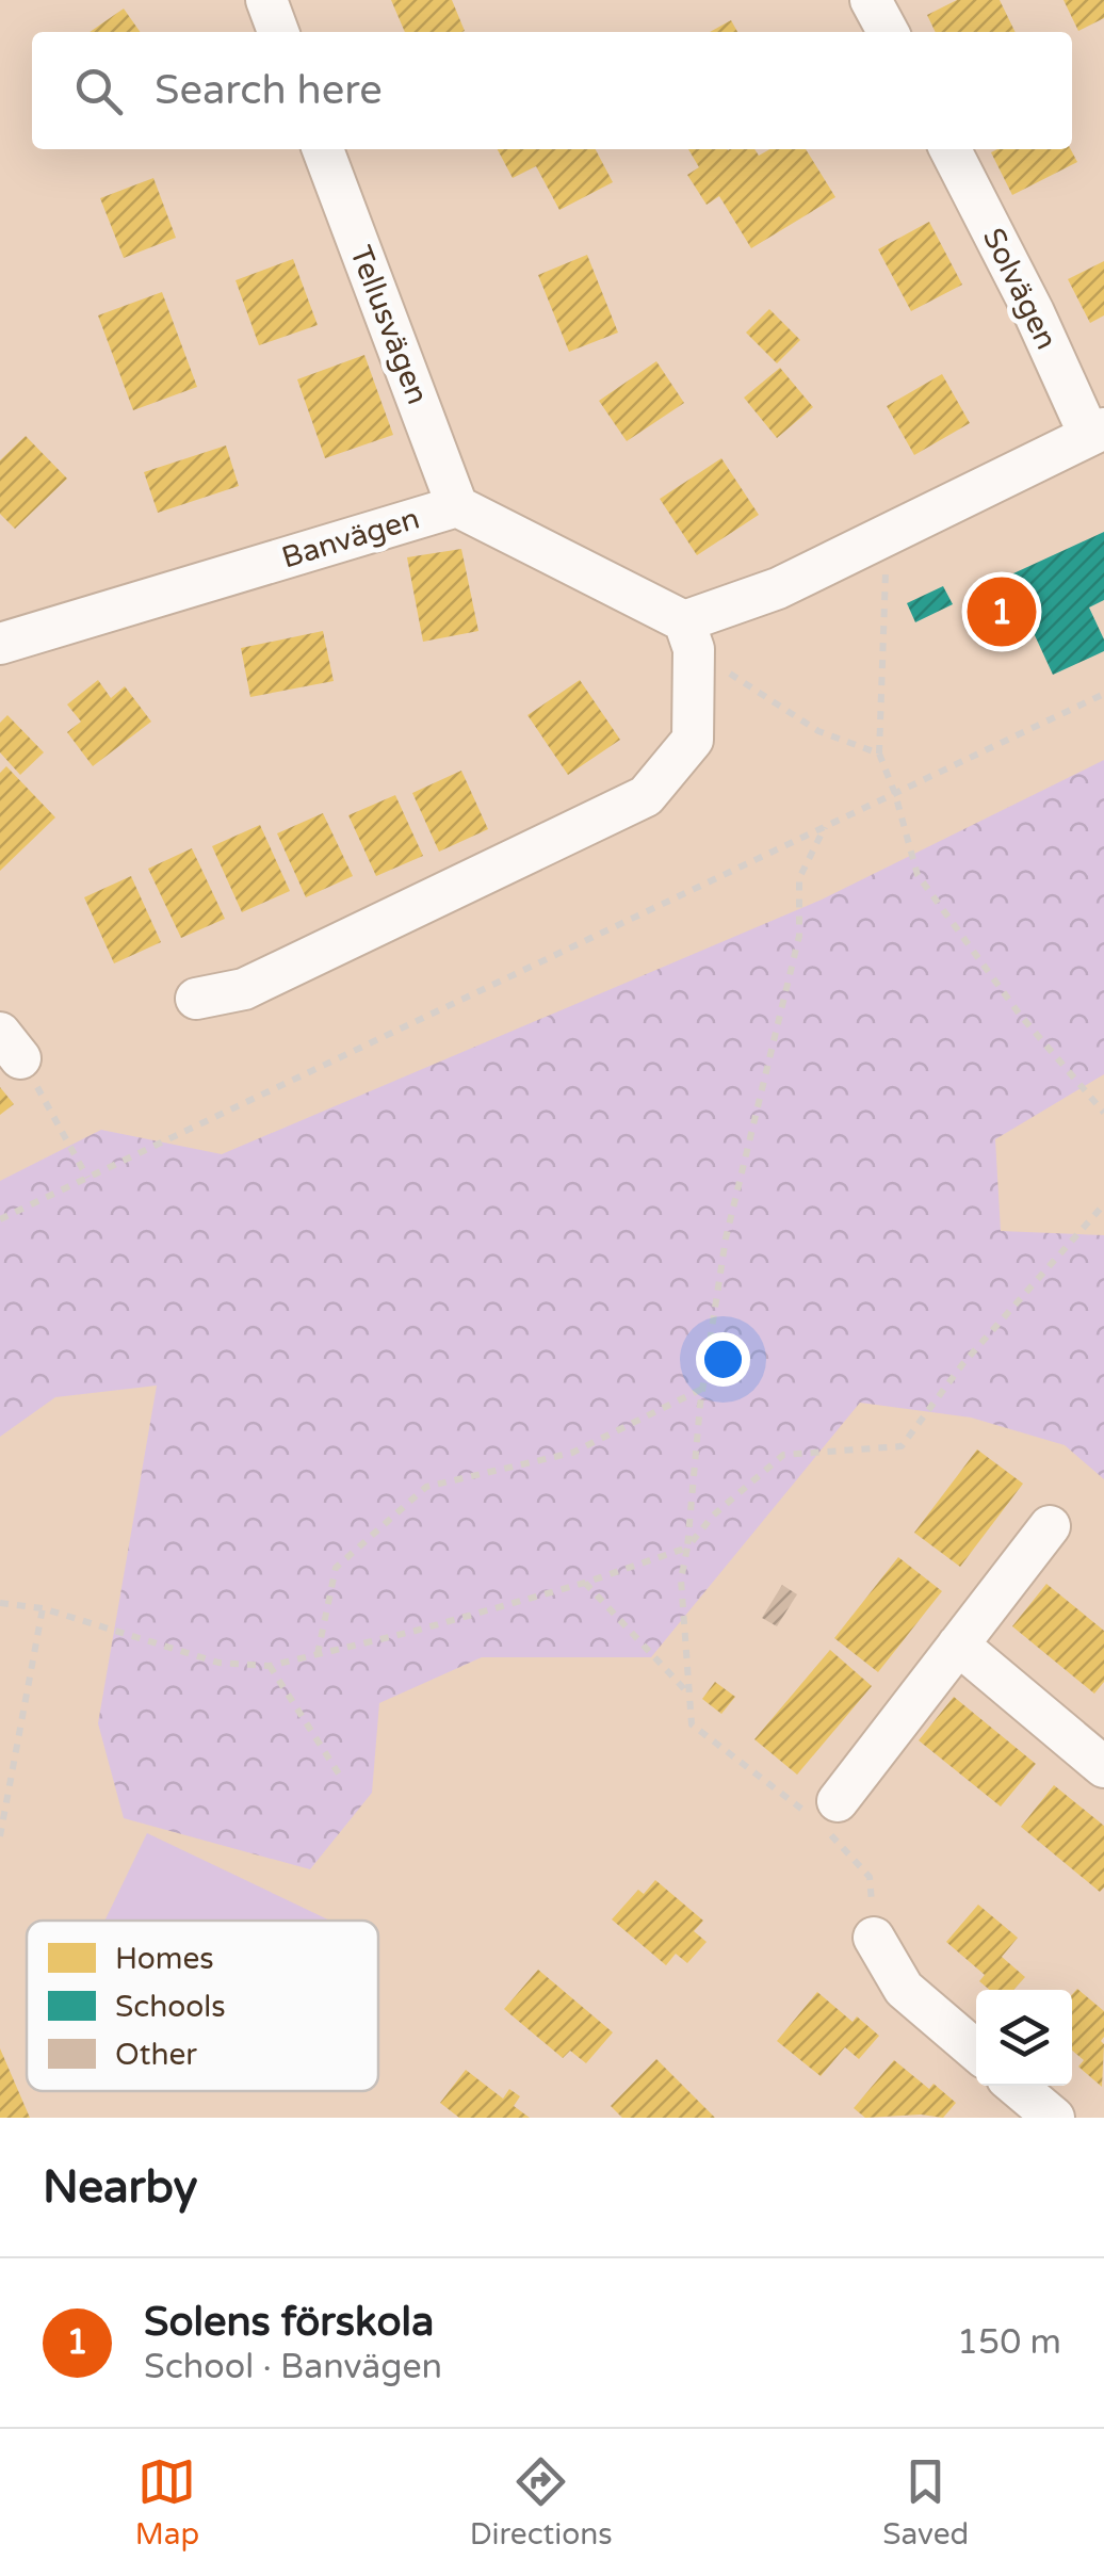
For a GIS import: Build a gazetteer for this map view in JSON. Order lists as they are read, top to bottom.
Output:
{
  "streets": {
    "street": ["Solvägen", "Tellusvägen", "Banvägen"]
  },
  "crossings": [
    ["Tellusvägen", "Banvägen"]
  ],
  "legend": ["Homes", "Schools", "Other"],
  "page": {
    "search": "Search here",
    "pins": "1",
    "heading": "Nearby",
    "list": [
      {
        "mark": "1",
        "name": "Solens förskola",
        "note": "School · Banvägen",
        "value": "150 m"
      }
    ],
    "nav": ["Map", "Directions", "Saved"]
  }
}
